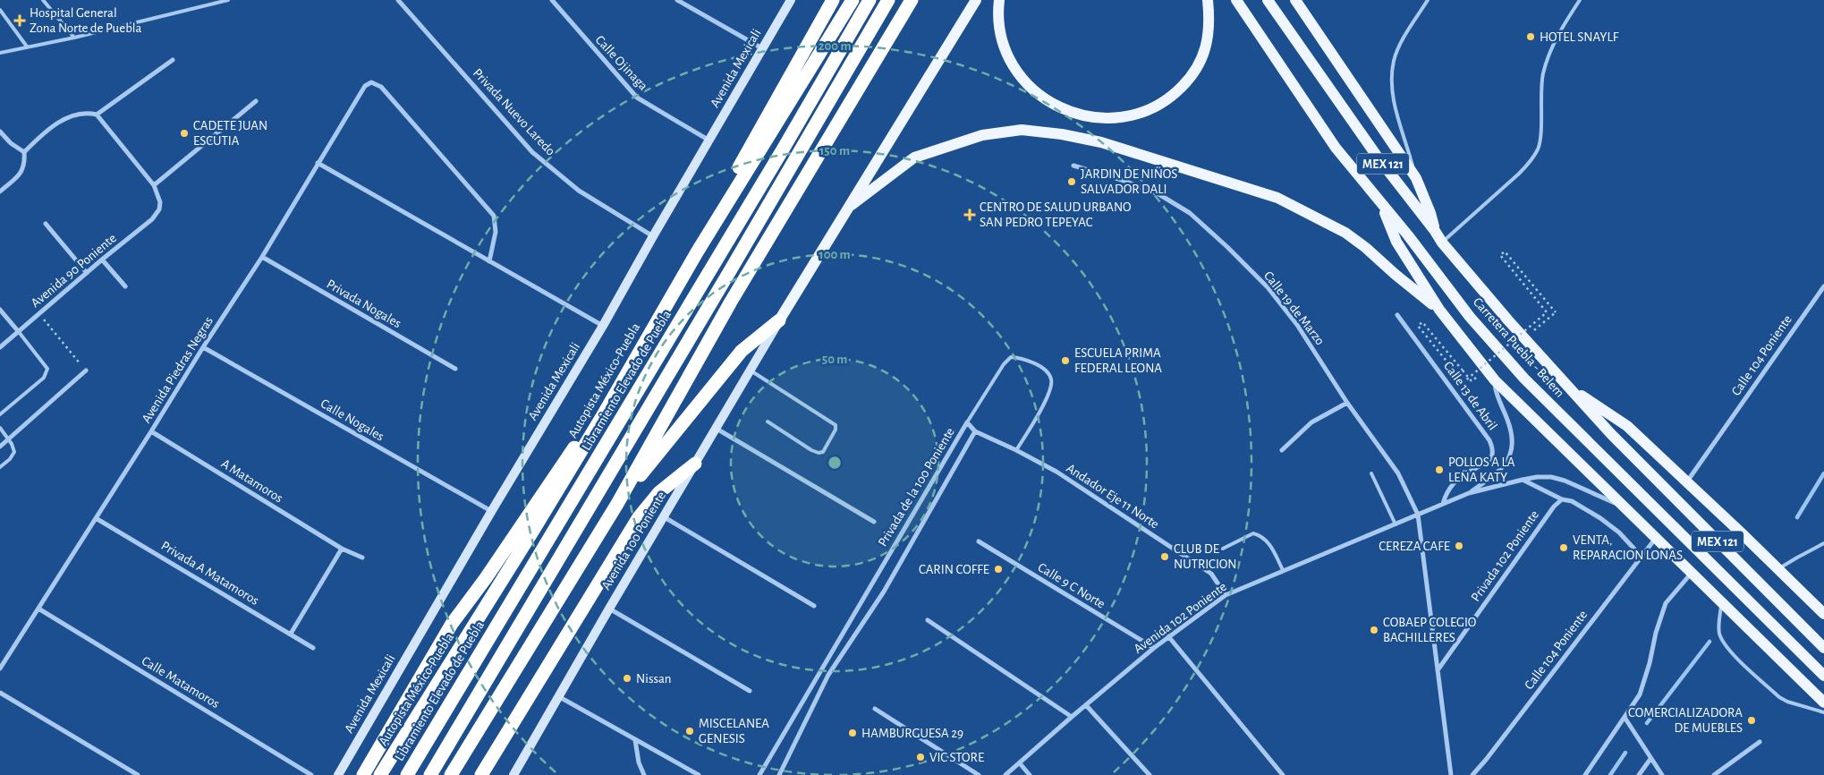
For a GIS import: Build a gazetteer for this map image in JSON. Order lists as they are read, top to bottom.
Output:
{
  "streets": {
    "highway": ["Autopista México-Puebla", "Libramiento Elevado de Puebla"],
    "main road": ["MEX 121", "Carretera Puebla - Belem"],
    "street": [
      "Calle Ojinaga",
      "Avenida Mexicali",
      "Privada Nuevo Laredo",
      "Avenida 90 Poniente",
      "Privada Nogales",
      "Calle 19 de Marzo",
      "Calle 104 Poniente",
      "Avenida Piedras Negras",
      "Calle 13 de Abril",
      "Calle Nogales",
      "A Matamoros",
      "Privada de la 100 Poniente",
      "Andador Eje 11 Norte",
      "Avenida 100 Poniente",
      "Privada 102 Poniente",
      "Privada A Matamoros",
      "Calle 9 C Norte",
      "Avenida 102 Poniente",
      "Calle Matamoros"
    ]
  },
  "crossings": [
    ["Calle Ojinaga", "Avenida Mexicali"],
    ["Avenida Mexicali", "Privada Nuevo Laredo"],
    ["Avenida Mexicali", "Calle Nogales"],
    ["Privada Nogales", "Avenida Piedras Negras"],
    ["Calle 19 de Marzo", "Avenida 102 Poniente"],
    ["Avenida Piedras Negras", "Calle Nogales"],
    ["Avenida Piedras Negras", "A Matamoros"],
    ["Avenida Piedras Negras", "Privada A Matamoros"],
    ["Avenida Piedras Negras", "Calle Matamoros"],
    ["Calle 13 de Abril", "Avenida 102 Poniente"],
    ["Privada de la 100 Poniente", "Andador Eje 11 Norte"],
    ["Andador Eje 11 Norte", "Avenida 102 Poniente"],
    ["Calle 9 C Norte", "Avenida 102 Poniente"]
  ],
  "places": {
    "health": ["Hospital General Zona Norte de Puebla", "CENTRO DE SALUD URBANO SAN PEDRO TEPEYAC"],
    "other": [
      "HOTEL SNAYLF",
      "CADETE JUAN ESCUTIA",
      "JARDIN DE NIÑOS SALVADOR DALI",
      "ESCUELA PRIMA FEDERAL LEONA",
      "POLLOS A LA LEÑA KATY",
      "CEREZA CAFE",
      "VENTA, REPARACION LONAS",
      "CLUB DE NUTRICION",
      "CARIN COFFE",
      "COBAEP COLEGIO BACHILLERES",
      "Nissan",
      "COMERCIALIZADORA DE MUEBLES",
      "MISCELANEA GENESIS",
      "HAMBURGUESA 29",
      "VIC STORE"
    ]
  },
  "rings": [
    "200 m",
    "150 m",
    "100 m",
    "50 m"
  ]
}
